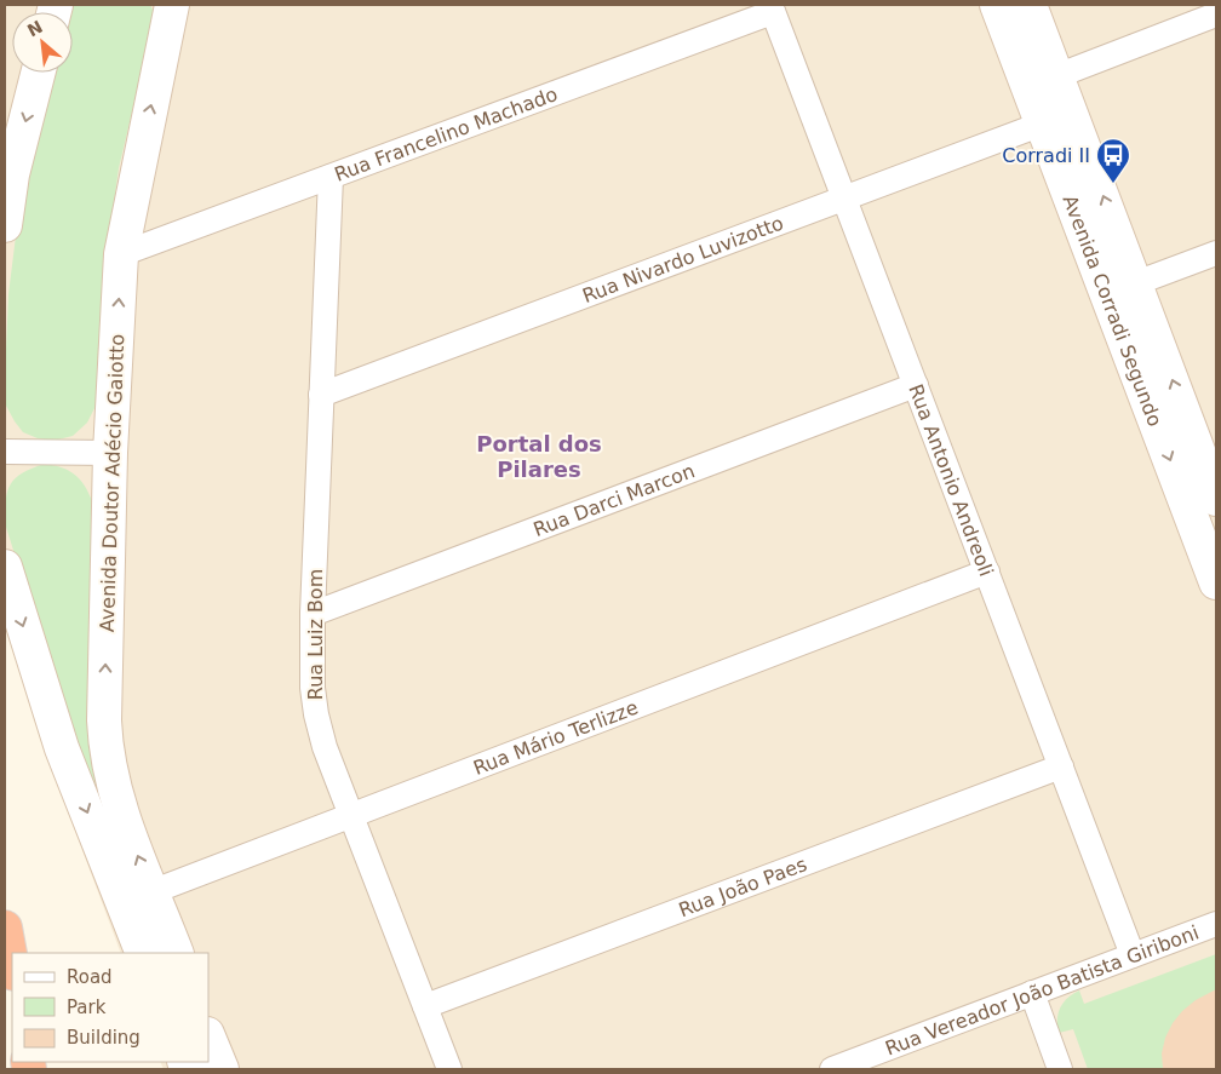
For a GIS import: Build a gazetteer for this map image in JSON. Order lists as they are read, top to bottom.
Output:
{
  "streets": {
    "street": [
      "Rua Francelino Machado",
      "Rua Nivardo Luvizotto",
      "Avenida Corradi Segundo",
      "Rua Antonio Andreoli",
      "Avenida Doutor Adécio Gaiotto",
      "Rua Darci Marcon",
      "Rua Luiz Bom",
      "Rua Mário Terlizze",
      "Rua João Paes",
      "Rua Vereador João Batista Giriboni"
    ]
  },
  "crossings": [
    ["Rua Francelino Machado", "Rua Antonio Andreoli"],
    ["Rua Francelino Machado", "Avenida Doutor Adécio Gaiotto"],
    ["Rua Francelino Machado", "Rua Luiz Bom"],
    ["Rua Nivardo Luvizotto", "Avenida Corradi Segundo"],
    ["Rua Nivardo Luvizotto", "Rua Antonio Andreoli"],
    ["Rua Nivardo Luvizotto", "Rua Luiz Bom"],
    ["Rua Antonio Andreoli", "Rua Darci Marcon"],
    ["Rua Antonio Andreoli", "Rua Mário Terlizze"],
    ["Rua Antonio Andreoli", "Rua João Paes"],
    ["Rua Antonio Andreoli", "Rua Vereador João Batista Giriboni"],
    ["Avenida Doutor Adécio Gaiotto", "Rua Mário Terlizze"],
    ["Rua Darci Marcon", "Rua Luiz Bom"],
    ["Rua Luiz Bom", "Rua Mário Terlizze"],
    ["Rua Luiz Bom", "Rua João Paes"]
  ],
  "districts": ["Portal dos Pilares"],
  "places": {
    "bus stop": ["Corradi II"]
  },
  "legend": ["Road", "Park", "Building"],
  "north": "top left"
}
